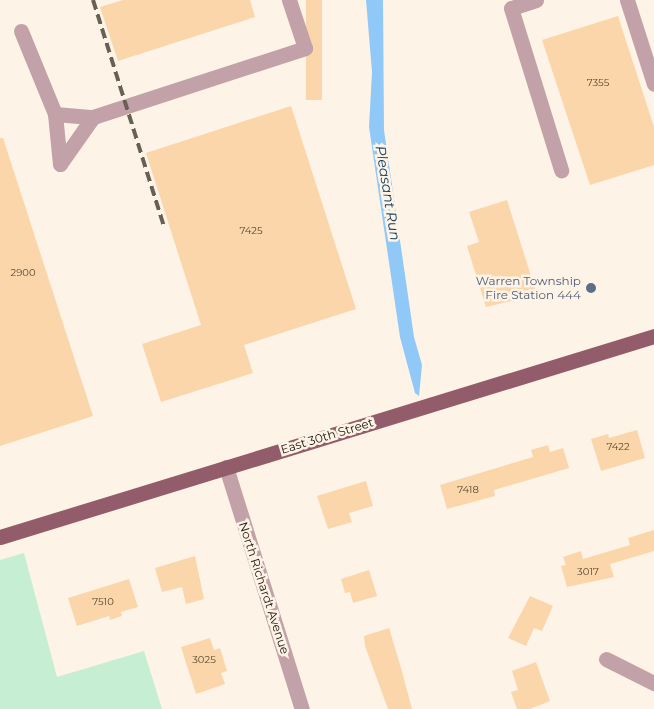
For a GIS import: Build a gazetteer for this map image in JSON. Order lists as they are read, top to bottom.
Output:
{
  "streets": {
    "main road": ["East 30th Street"],
    "street": ["North Richardt Avenue"]
  },
  "crossings": [
    ["East 30th Street", "North Richardt Avenue"]
  ],
  "water": ["Pleasant Run"],
  "places": ["Warren Township Fire Station 444"],
  "house_numbers": [
    "7355",
    "7425",
    "2900",
    "7422",
    "7418",
    "3017",
    "7510",
    "3025"
  ]
}
